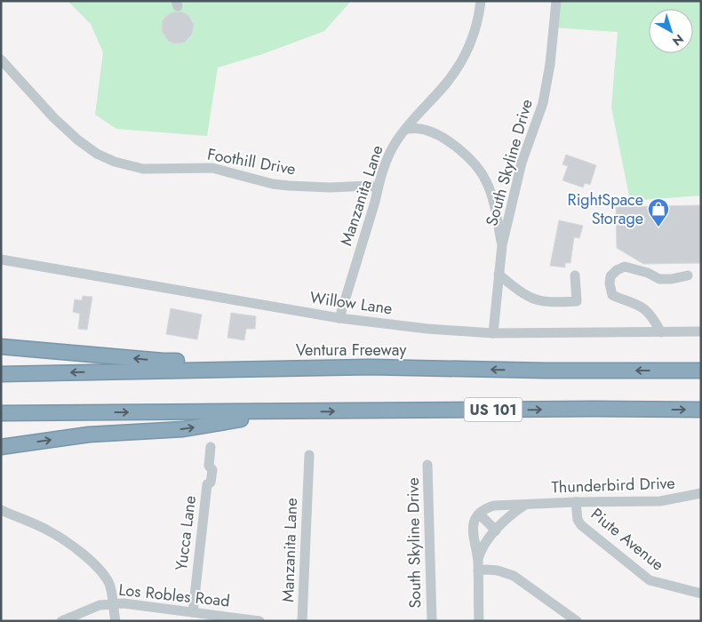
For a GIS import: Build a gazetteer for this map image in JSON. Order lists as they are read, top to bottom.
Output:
{
  "streets": {
    "highway": ["Ventura Freeway", "US 101"],
    "street": [
      "Foothill Drive",
      "South Skyline Drive",
      "Manzanita Lane",
      "Willow Lane",
      "Thunderbird Drive",
      "Yucca Lane",
      "Piute Avenue",
      "Los Robles Road"
    ]
  },
  "crossings": [
    ["Foothill Drive", "Manzanita Lane"],
    ["South Skyline Drive", "Willow Lane"],
    ["Manzanita Lane", "Willow Lane"],
    ["Thunderbird Drive", "Piute Avenue"],
    ["Yucca Lane", "Los Robles Road"]
  ],
  "places": {
    "shop": ["RightSpace Storage"]
  },
  "north": "bottom right"
}
